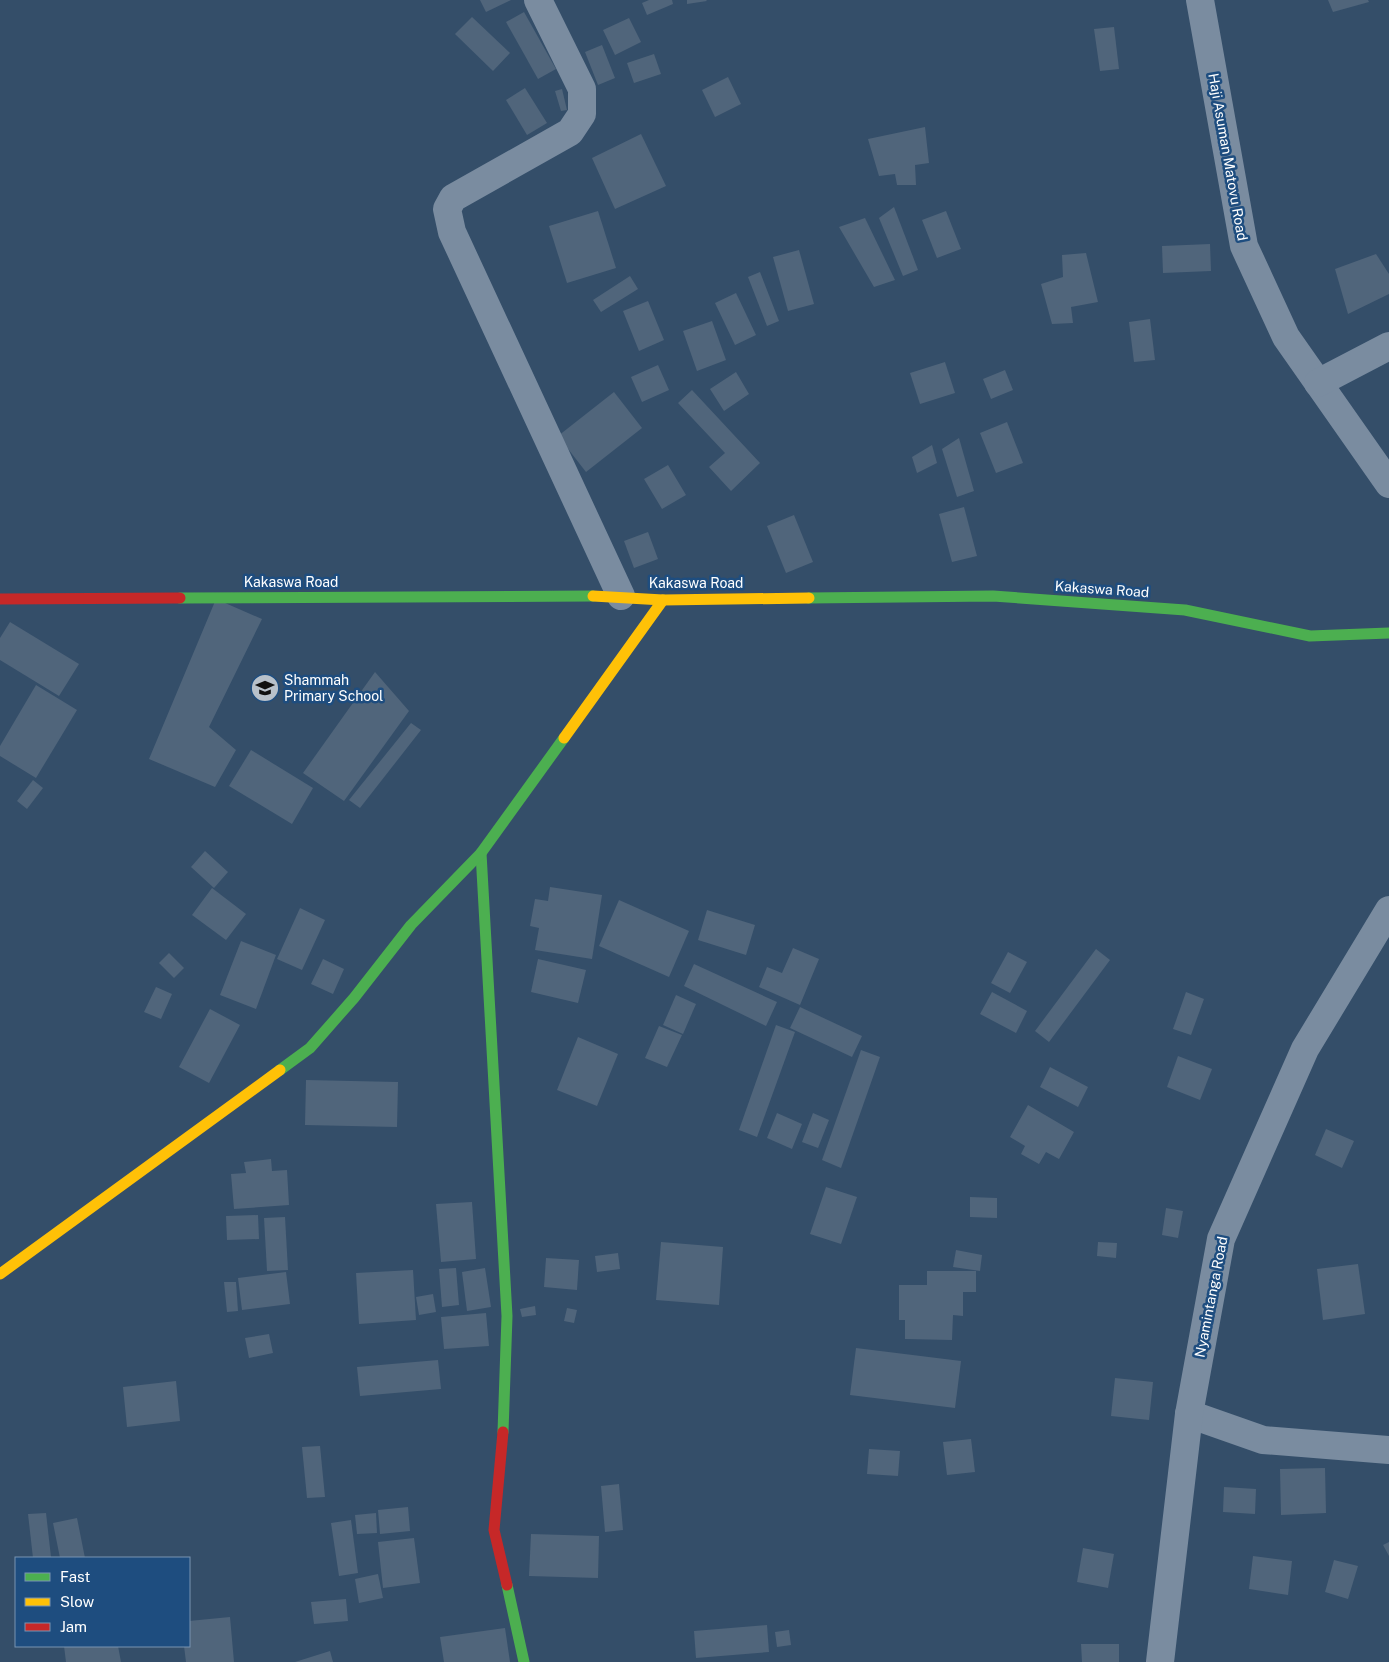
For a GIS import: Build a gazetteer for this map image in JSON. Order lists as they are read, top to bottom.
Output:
{
  "streets": {
    "street": ["Haji Asuman Matovu Road", "Kakaswa Road", "Nyamintanga Road"]
  },
  "places": {
    "school or university": ["Shammah Primary School"]
  },
  "legend": ["Fast", "Slow", "Jam"]
}
